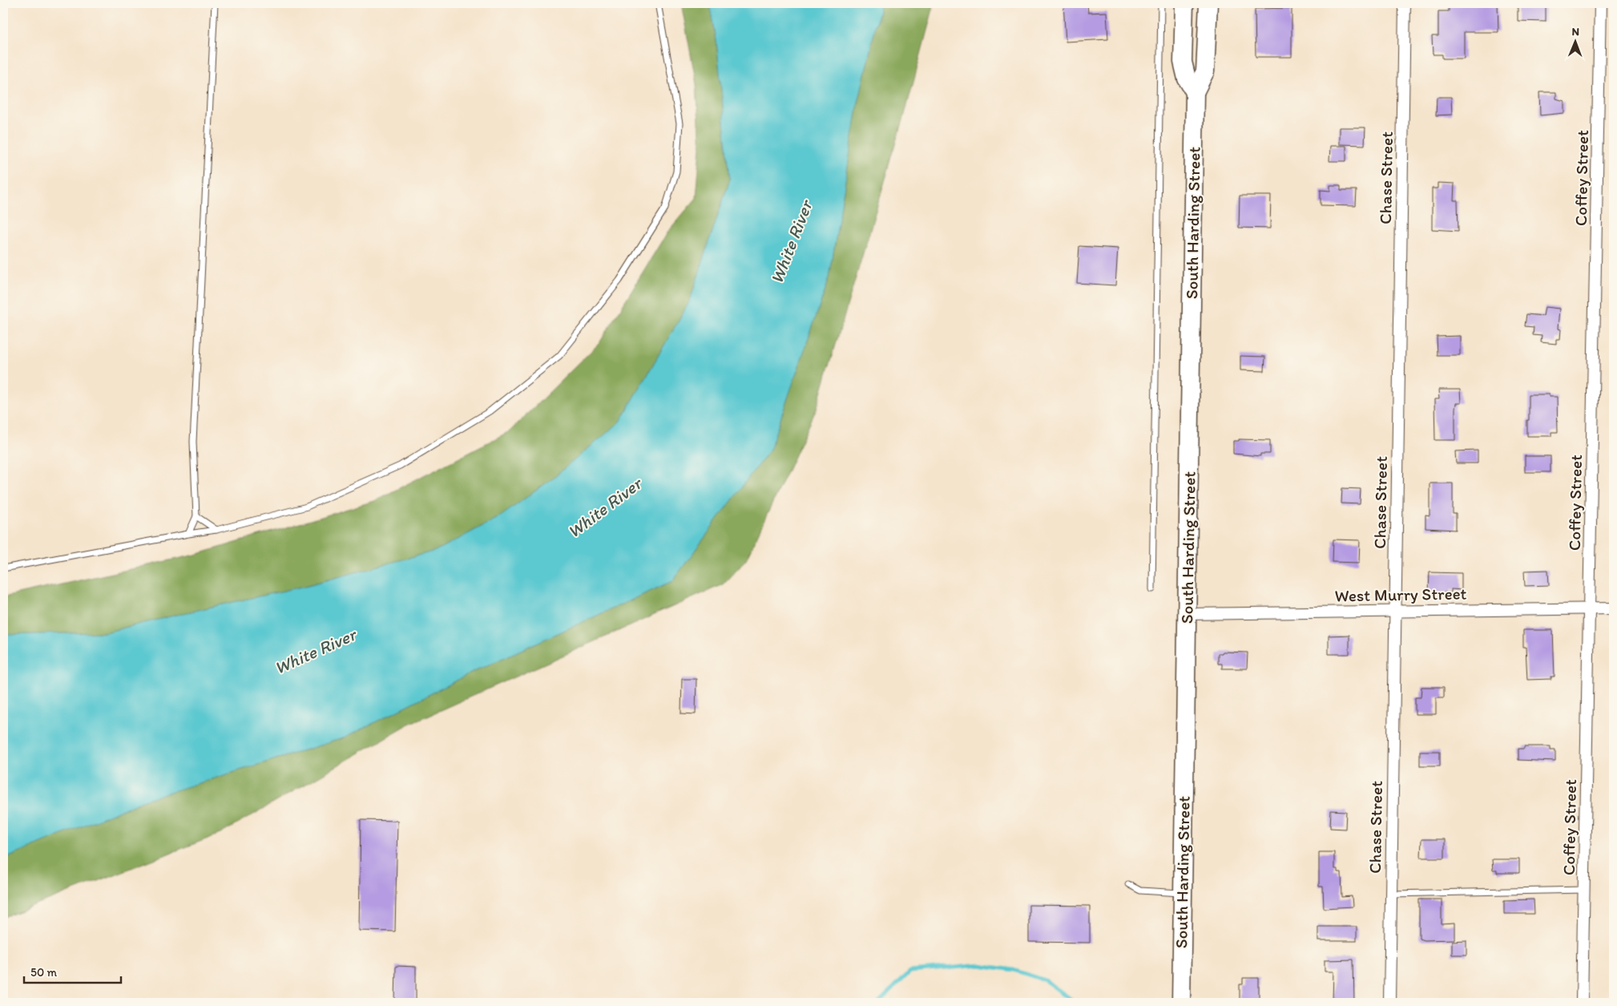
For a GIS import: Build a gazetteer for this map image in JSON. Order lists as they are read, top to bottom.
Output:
{
  "streets": {
    "main road": ["South Harding Street"],
    "street": ["Chase Street", "Coffey Street", "West Murry Street"]
  },
  "crossings": [
    ["Chase Street", "West Murry Street"],
    ["Coffey Street", "West Murry Street"],
    ["South Harding Street", "West Murry Street"]
  ],
  "water": ["White River"],
  "scale_bar": "50 m",
  "north": "top"
}
